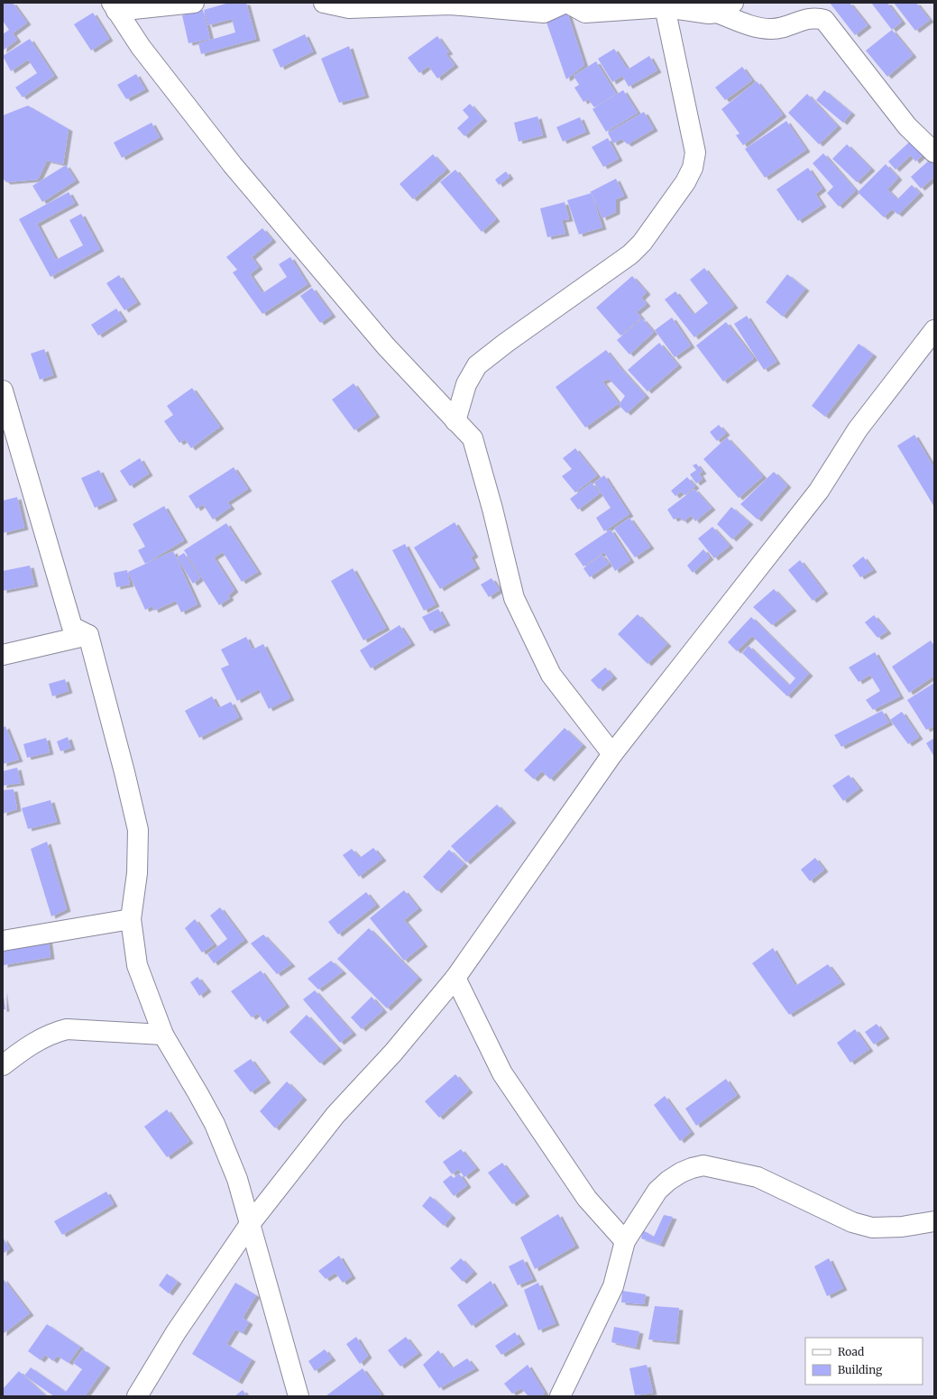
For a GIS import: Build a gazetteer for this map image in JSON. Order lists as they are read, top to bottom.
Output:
{
  "legend": ["Road", "Building"]
}
